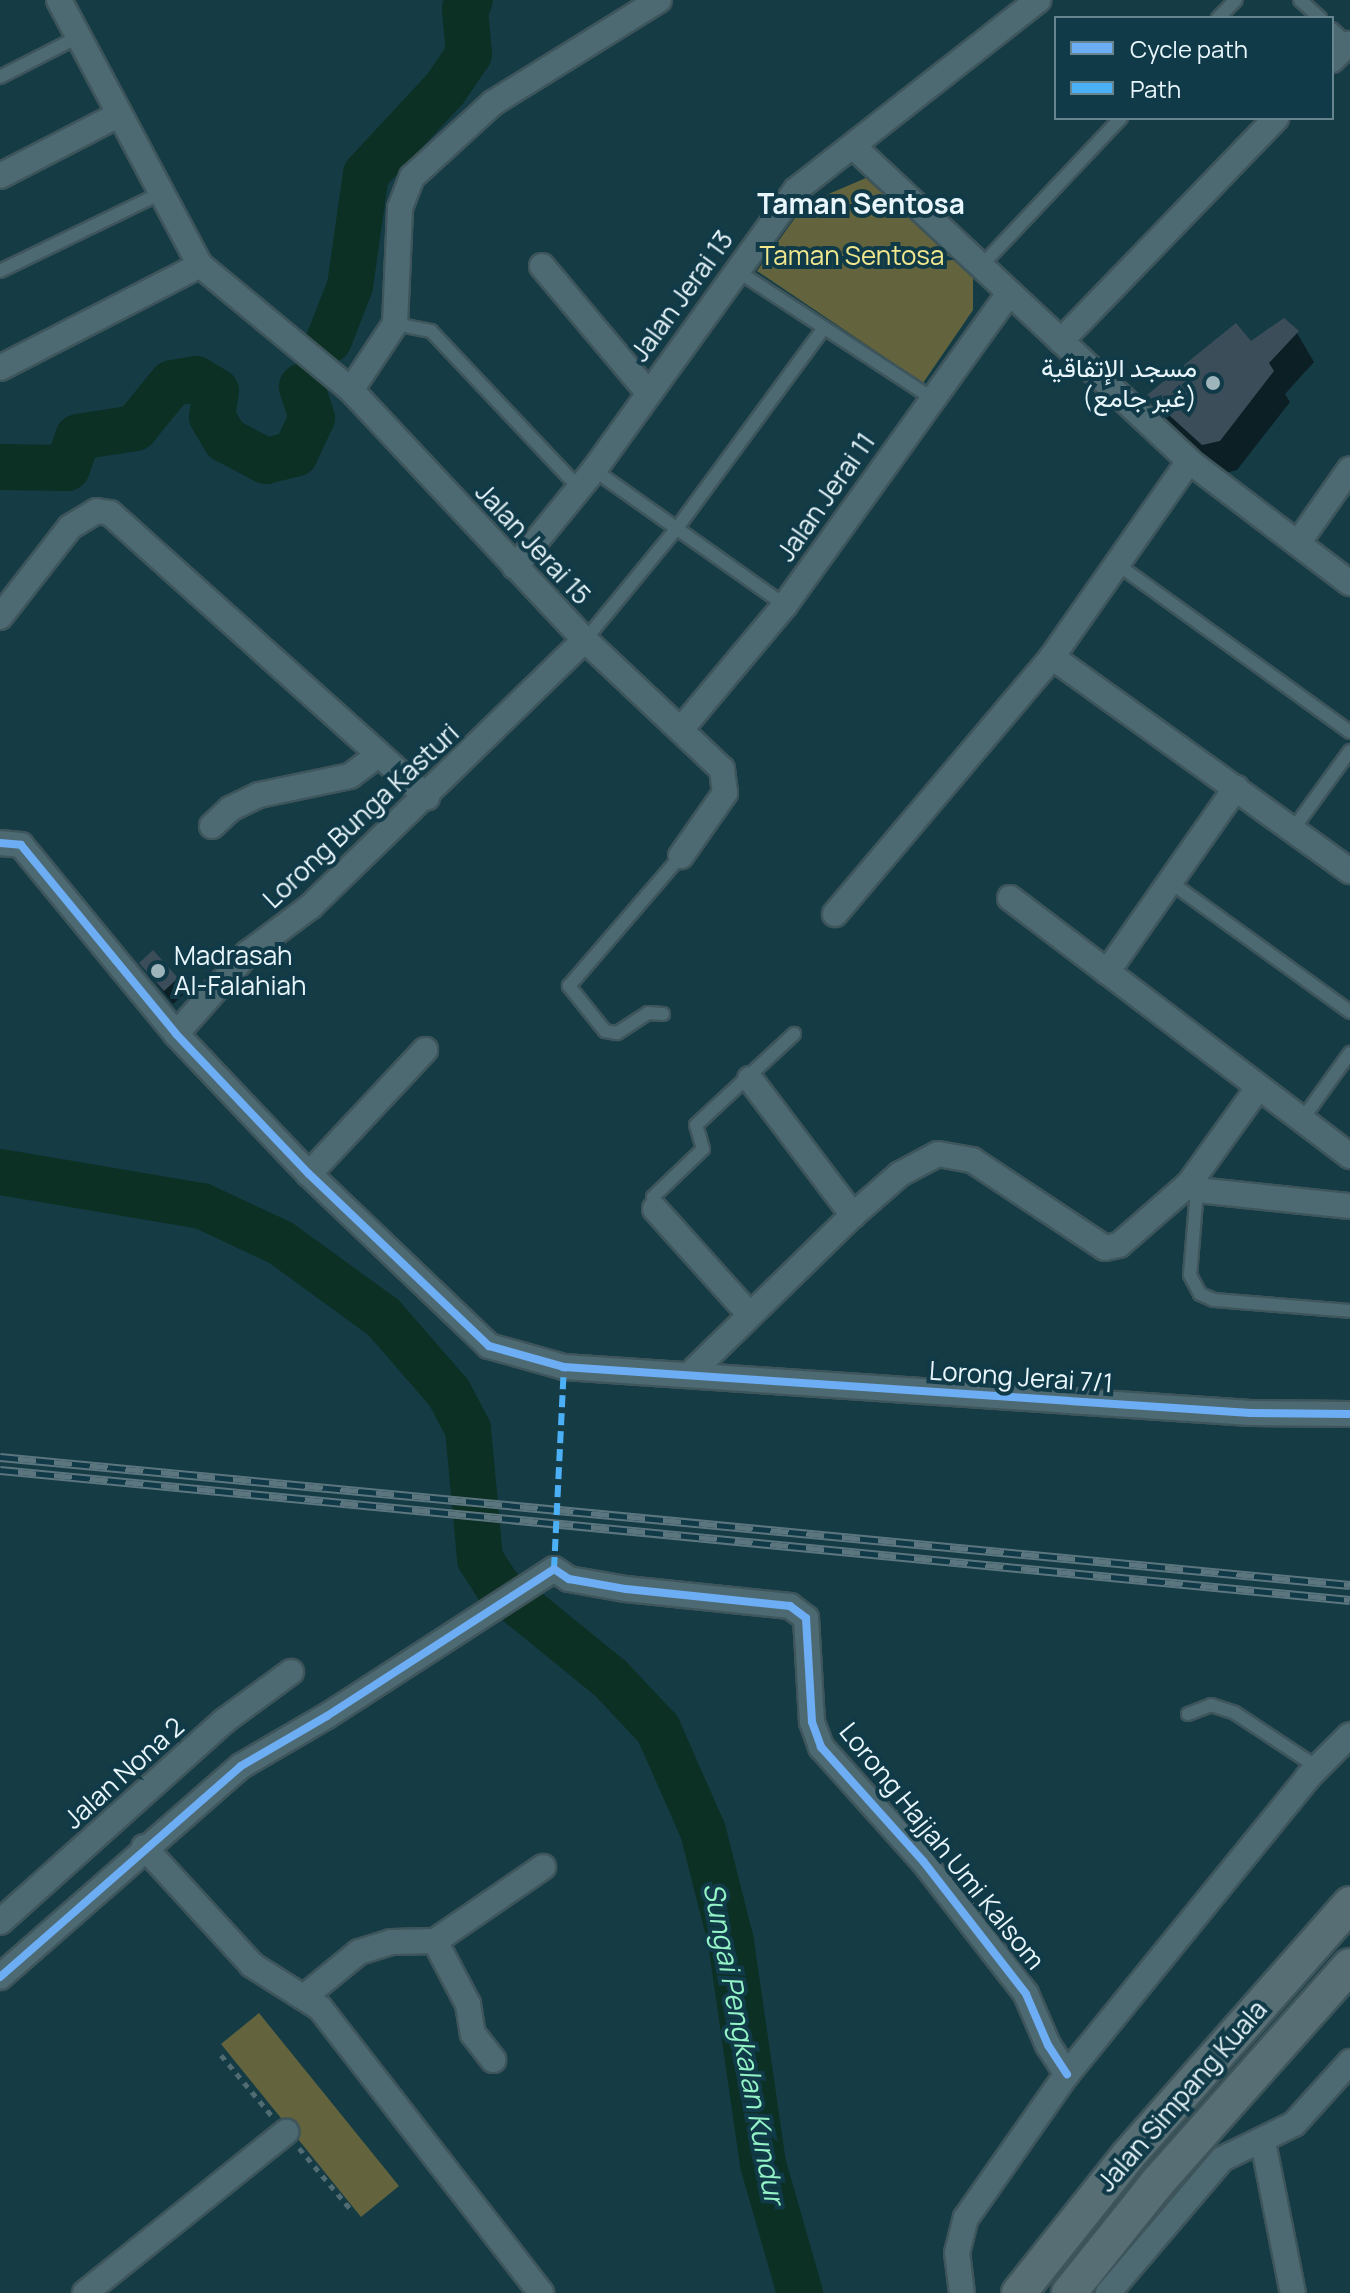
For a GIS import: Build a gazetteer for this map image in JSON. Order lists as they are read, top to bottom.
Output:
{
  "streets": {
    "main road": ["Jalan Simpang Kuala"],
    "street": [
      "Jalan Jerai 13",
      "Jalan Jerai 11",
      "Jalan Jerai 15",
      "Lorong Bunga Kasturi",
      "Lorong Jerai 7/1",
      "Jalan Nona 2",
      "Lorong Hajjah Umi Kalsom"
    ]
  },
  "crossings": [
    ["Jalan Jerai 13", "Jalan Jerai 15"],
    ["Jalan Jerai 11", "Jalan Jerai 15"],
    ["Jalan Jerai 15", "Lorong Bunga Kasturi"],
    ["Lorong Bunga Kasturi", "Lorong Jerai 7/1"]
  ],
  "districts": ["Taman Sentosa"],
  "water": ["Sungai Pengkalan Kundur"],
  "parks": ["Taman Sentosa"],
  "places": ["مسجد الإتفاقية (غير جامع)", "Madrasah Al-Falahiah"],
  "legend": ["Cycle path", "Path"]
}
